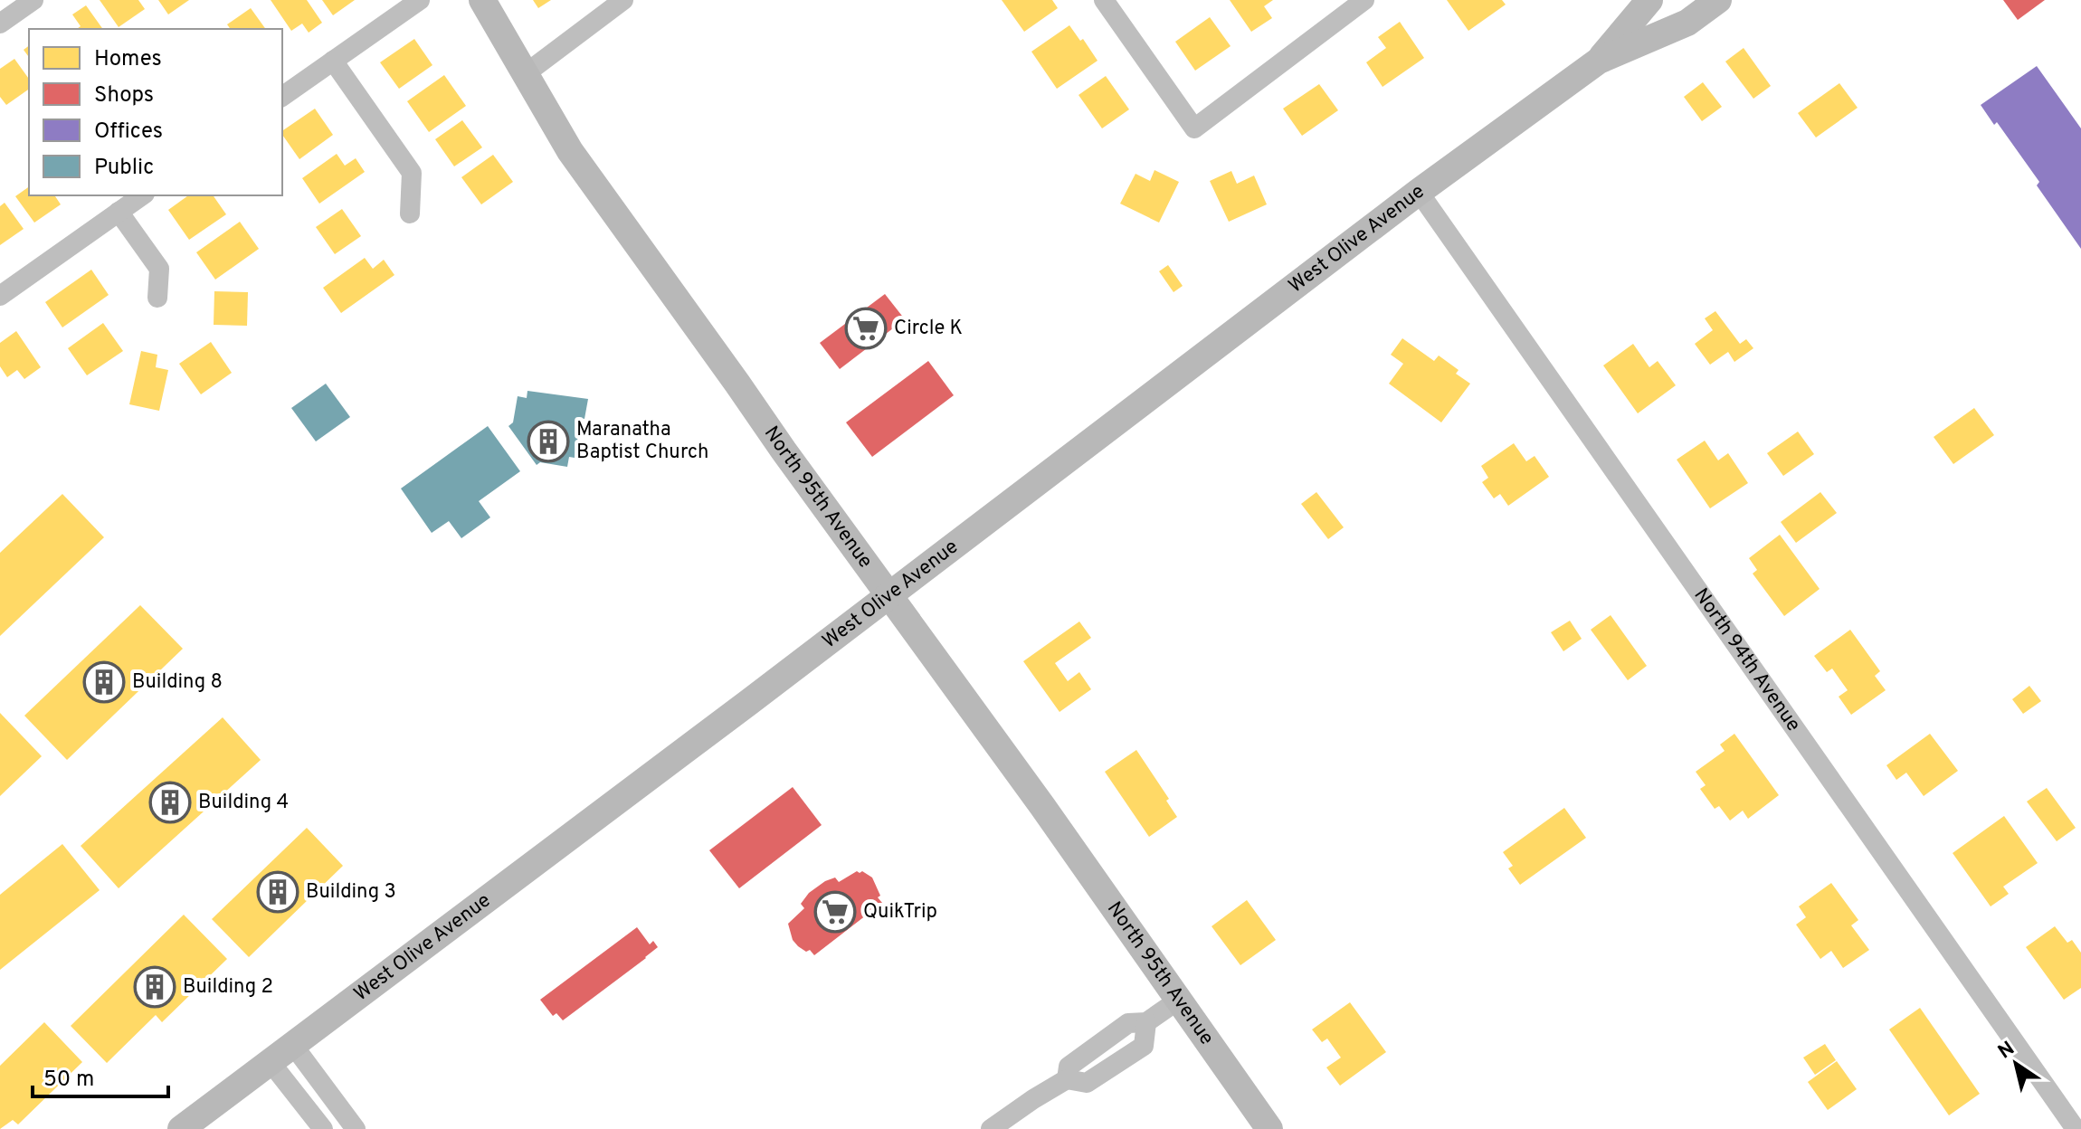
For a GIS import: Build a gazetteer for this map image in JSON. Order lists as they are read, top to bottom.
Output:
{
  "streets": {
    "main road": ["West Olive Avenue", "North 95th Avenue"],
    "street": ["North 94th Avenue"]
  },
  "crossings": [
    ["West Olive Avenue", "North 95th Avenue"],
    ["West Olive Avenue", "North 94th Avenue"]
  ],
  "places": {
    "supermarket": ["Circle K", "QuikTrip"],
    "building": [
      "Maranatha Baptist Church",
      "Building 8",
      "Building 4",
      "Building 3",
      "Building 2"
    ]
  },
  "legend": [
    "Homes",
    "Shops",
    "Offices",
    "Public"
  ],
  "scale_bar": "50 m",
  "north": "top left"
}
